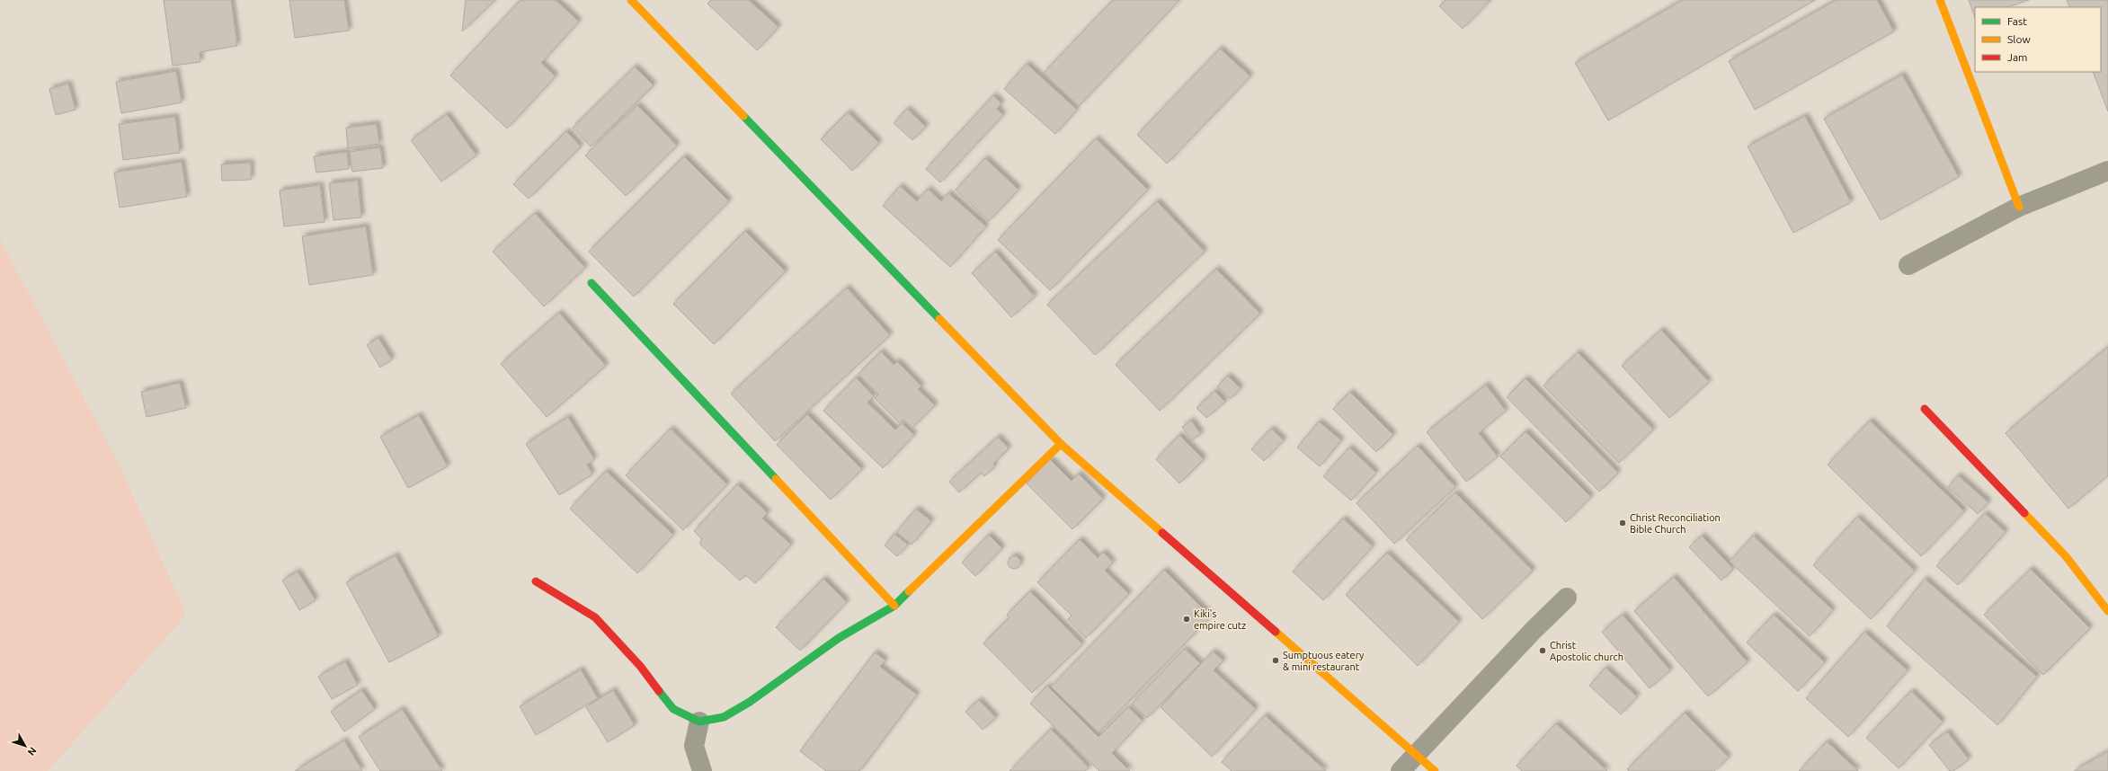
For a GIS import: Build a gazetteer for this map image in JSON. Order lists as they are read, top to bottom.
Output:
{
  "places": [
    "Christ Reconciliation Bible Church",
    "Kiki's empire cutz",
    "Christ Apostolic church",
    "Sumptuous eatery & mini restaurant"
  ],
  "legend": ["Fast", "Slow", "Jam"],
  "north": "bottom right"
}
